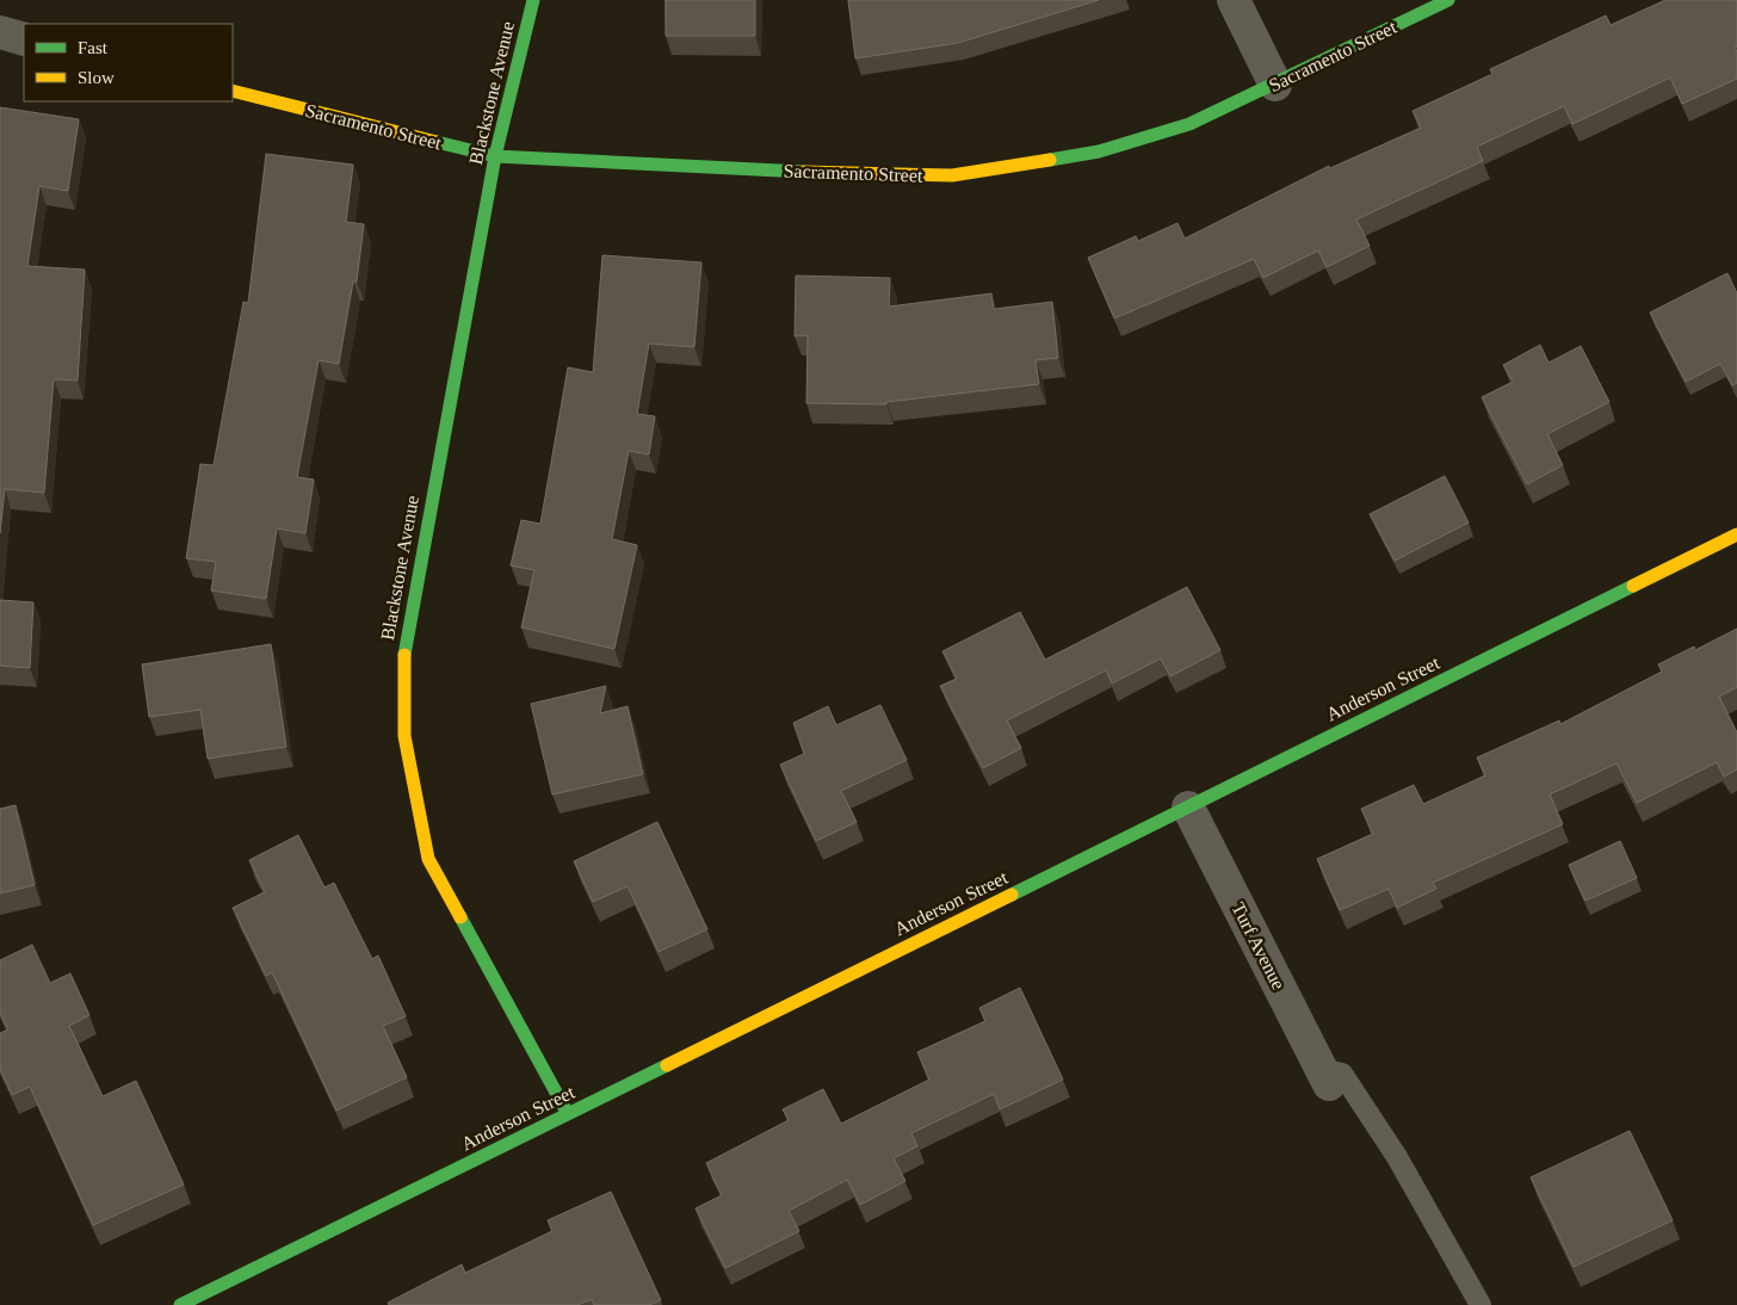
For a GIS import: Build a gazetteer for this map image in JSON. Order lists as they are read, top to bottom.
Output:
{
  "streets": {
    "street": [
      "Sacramento Street",
      "Blackstone Avenue",
      "Anderson Street",
      "Turf Avenue"
    ]
  },
  "crossings": [
    ["Sacramento Street", "Blackstone Avenue"],
    ["Blackstone Avenue", "Anderson Street"],
    ["Anderson Street", "Turf Avenue"]
  ],
  "legend": ["Fast", "Slow"]
}
